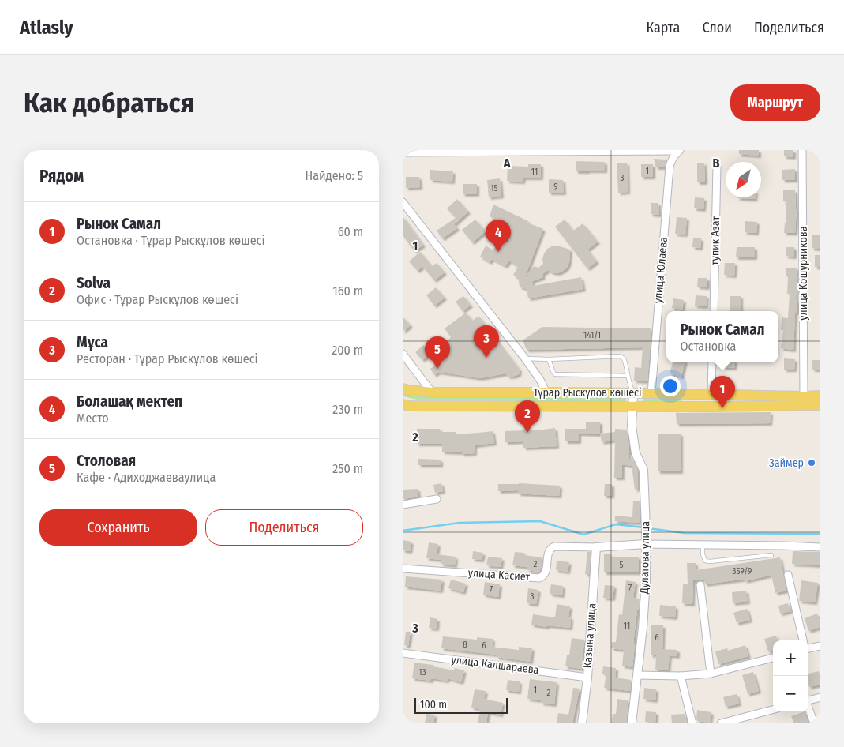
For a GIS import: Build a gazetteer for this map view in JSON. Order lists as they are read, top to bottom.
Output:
{
  "streets": {
    "main road": ["Тұрар Рыскұлов көшесі"],
    "street": [
      "тупик Азат",
      "улица Юлаева",
      "улица Кошурникова",
      "Дулатова улица",
      "улица Касиет",
      "Казына улица",
      "улица Калшараева"
    ]
  },
  "crossings": [
    ["улица Юлаева", "Тұрар Рыскұлов көшесі"],
    ["улица Кошурникова", "Тұрар Рыскұлов көшесі"],
    ["Тұрар Рыскұлов көшесі", "Дулатова улица"],
    ["улица Касиет", "Казына улица"],
    ["Казына улица", "улица Калшараева"]
  ],
  "places": ["Займер"],
  "house_numbers": [
    "1",
    "11",
    "3",
    "9",
    "15",
    "141/1",
    "2",
    "5",
    "359/9",
    "7",
    "7",
    "3",
    "11",
    "6",
    "8",
    "6",
    "13",
    "1",
    "2"
  ],
  "scale_bar": "100 m",
  "north": "bottom left",
  "page": {
    "header": "Atlasly",
    "nav": ["Карта", "Слои", "Поделиться"],
    "buttons": [
      "Маршрут",
      ["Сохранить", "Поделиться"]
    ],
    "title": "Как добраться",
    "heading": ["Рядом", "Найдено: 5"],
    "list": [
      {
        "mark": "1",
        "name": "Рынок Самал",
        "note": "Остановка · Тұрар Рыскұлов көшесі",
        "value": "60 m"
      },
      {
        "mark": "2",
        "name": "Solva",
        "note": "Офис · Тұрар Рыскұлов көшесі",
        "value": "160 m"
      },
      {
        "mark": "3",
        "name": "Мұса",
        "note": "Ресторан · Тұрар Рыскұлов көшесі",
        "value": "200 m"
      },
      {
        "mark": "4",
        "name": "Болашақ мектеп",
        "note": "Место",
        "value": "230 m"
      },
      {
        "mark": "5",
        "name": "Столовая",
        "note": "Кафе · Адиходжаеваулица",
        "value": "250 m"
      }
    ],
    "pins": [
      "4",
      "3",
      "5",
      "1",
      "2"
    ],
    "popup": ["Рынок Самал", "Остановка"],
    "map_buttons": ["+", "−"],
    "scale": "100 m"
  },
  "grid": {
    "columns": ["A", "B"],
    "rows": ["1", "2", "3"]
  }
}
